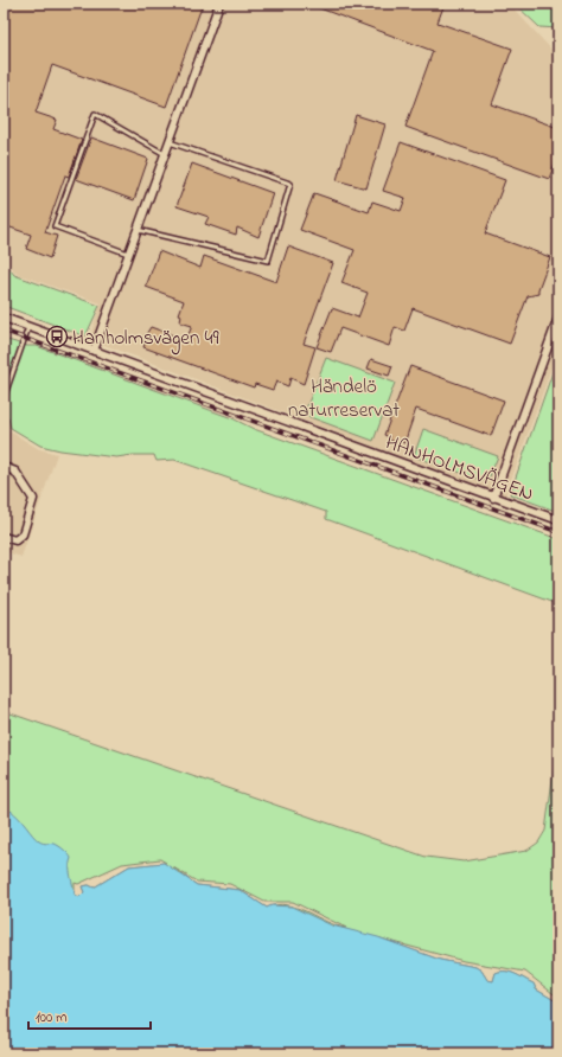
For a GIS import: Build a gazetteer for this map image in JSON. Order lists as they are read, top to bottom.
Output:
{
  "streets": {
    "street": ["HANHOLMSVÄGEN"]
  },
  "parks": ["Händelö naturreservat"],
  "places": {
    "bus stop": ["Hanholmsvägen 49"]
  },
  "scale_bar": "100 m"
}
